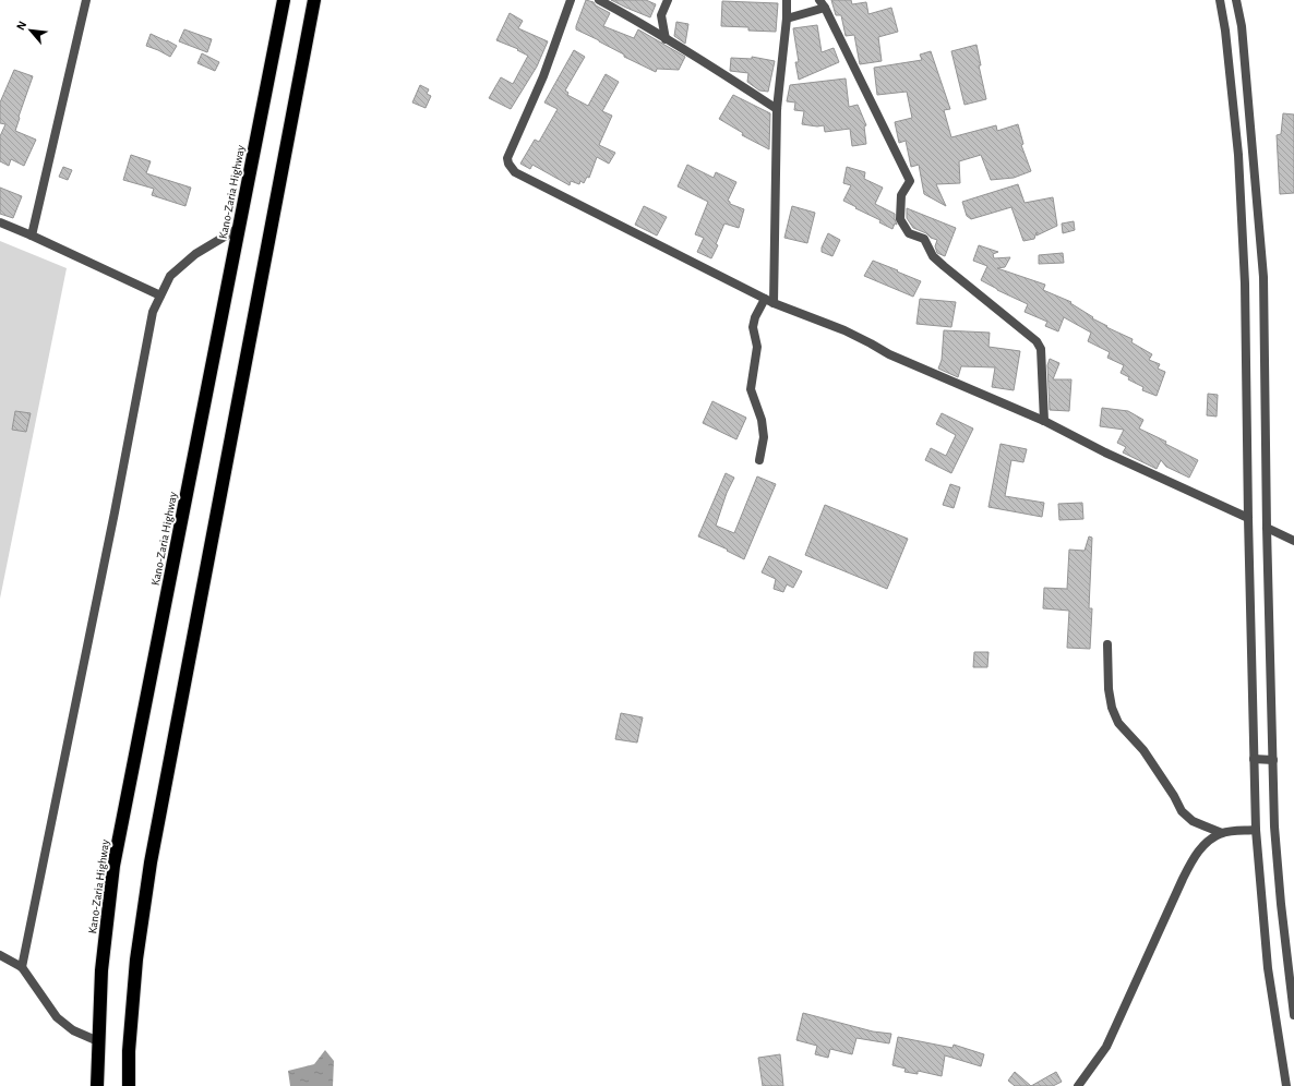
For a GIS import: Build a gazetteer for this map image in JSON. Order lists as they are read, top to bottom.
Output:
{
  "streets": {
    "highway": ["Kano-Zaria Highway"]
  },
  "north": "top left"
}
